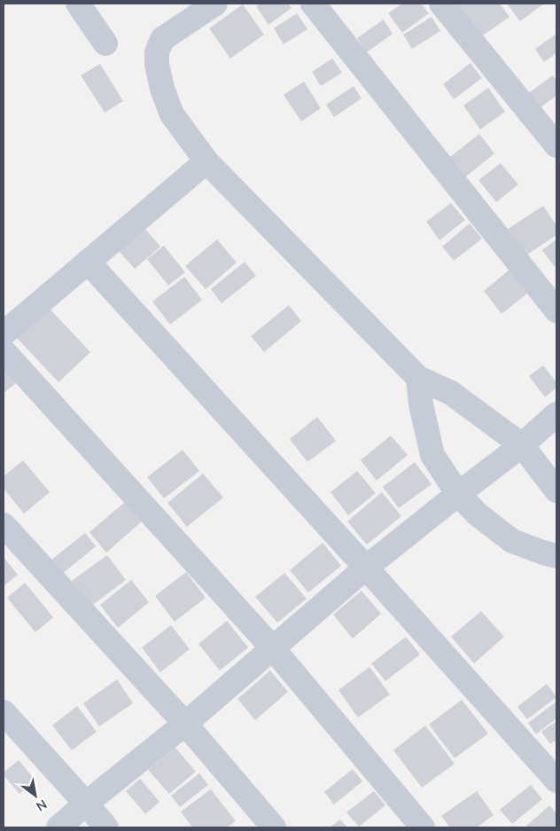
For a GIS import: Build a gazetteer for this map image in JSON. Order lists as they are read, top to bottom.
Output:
{
  "north": "bottom right"
}
